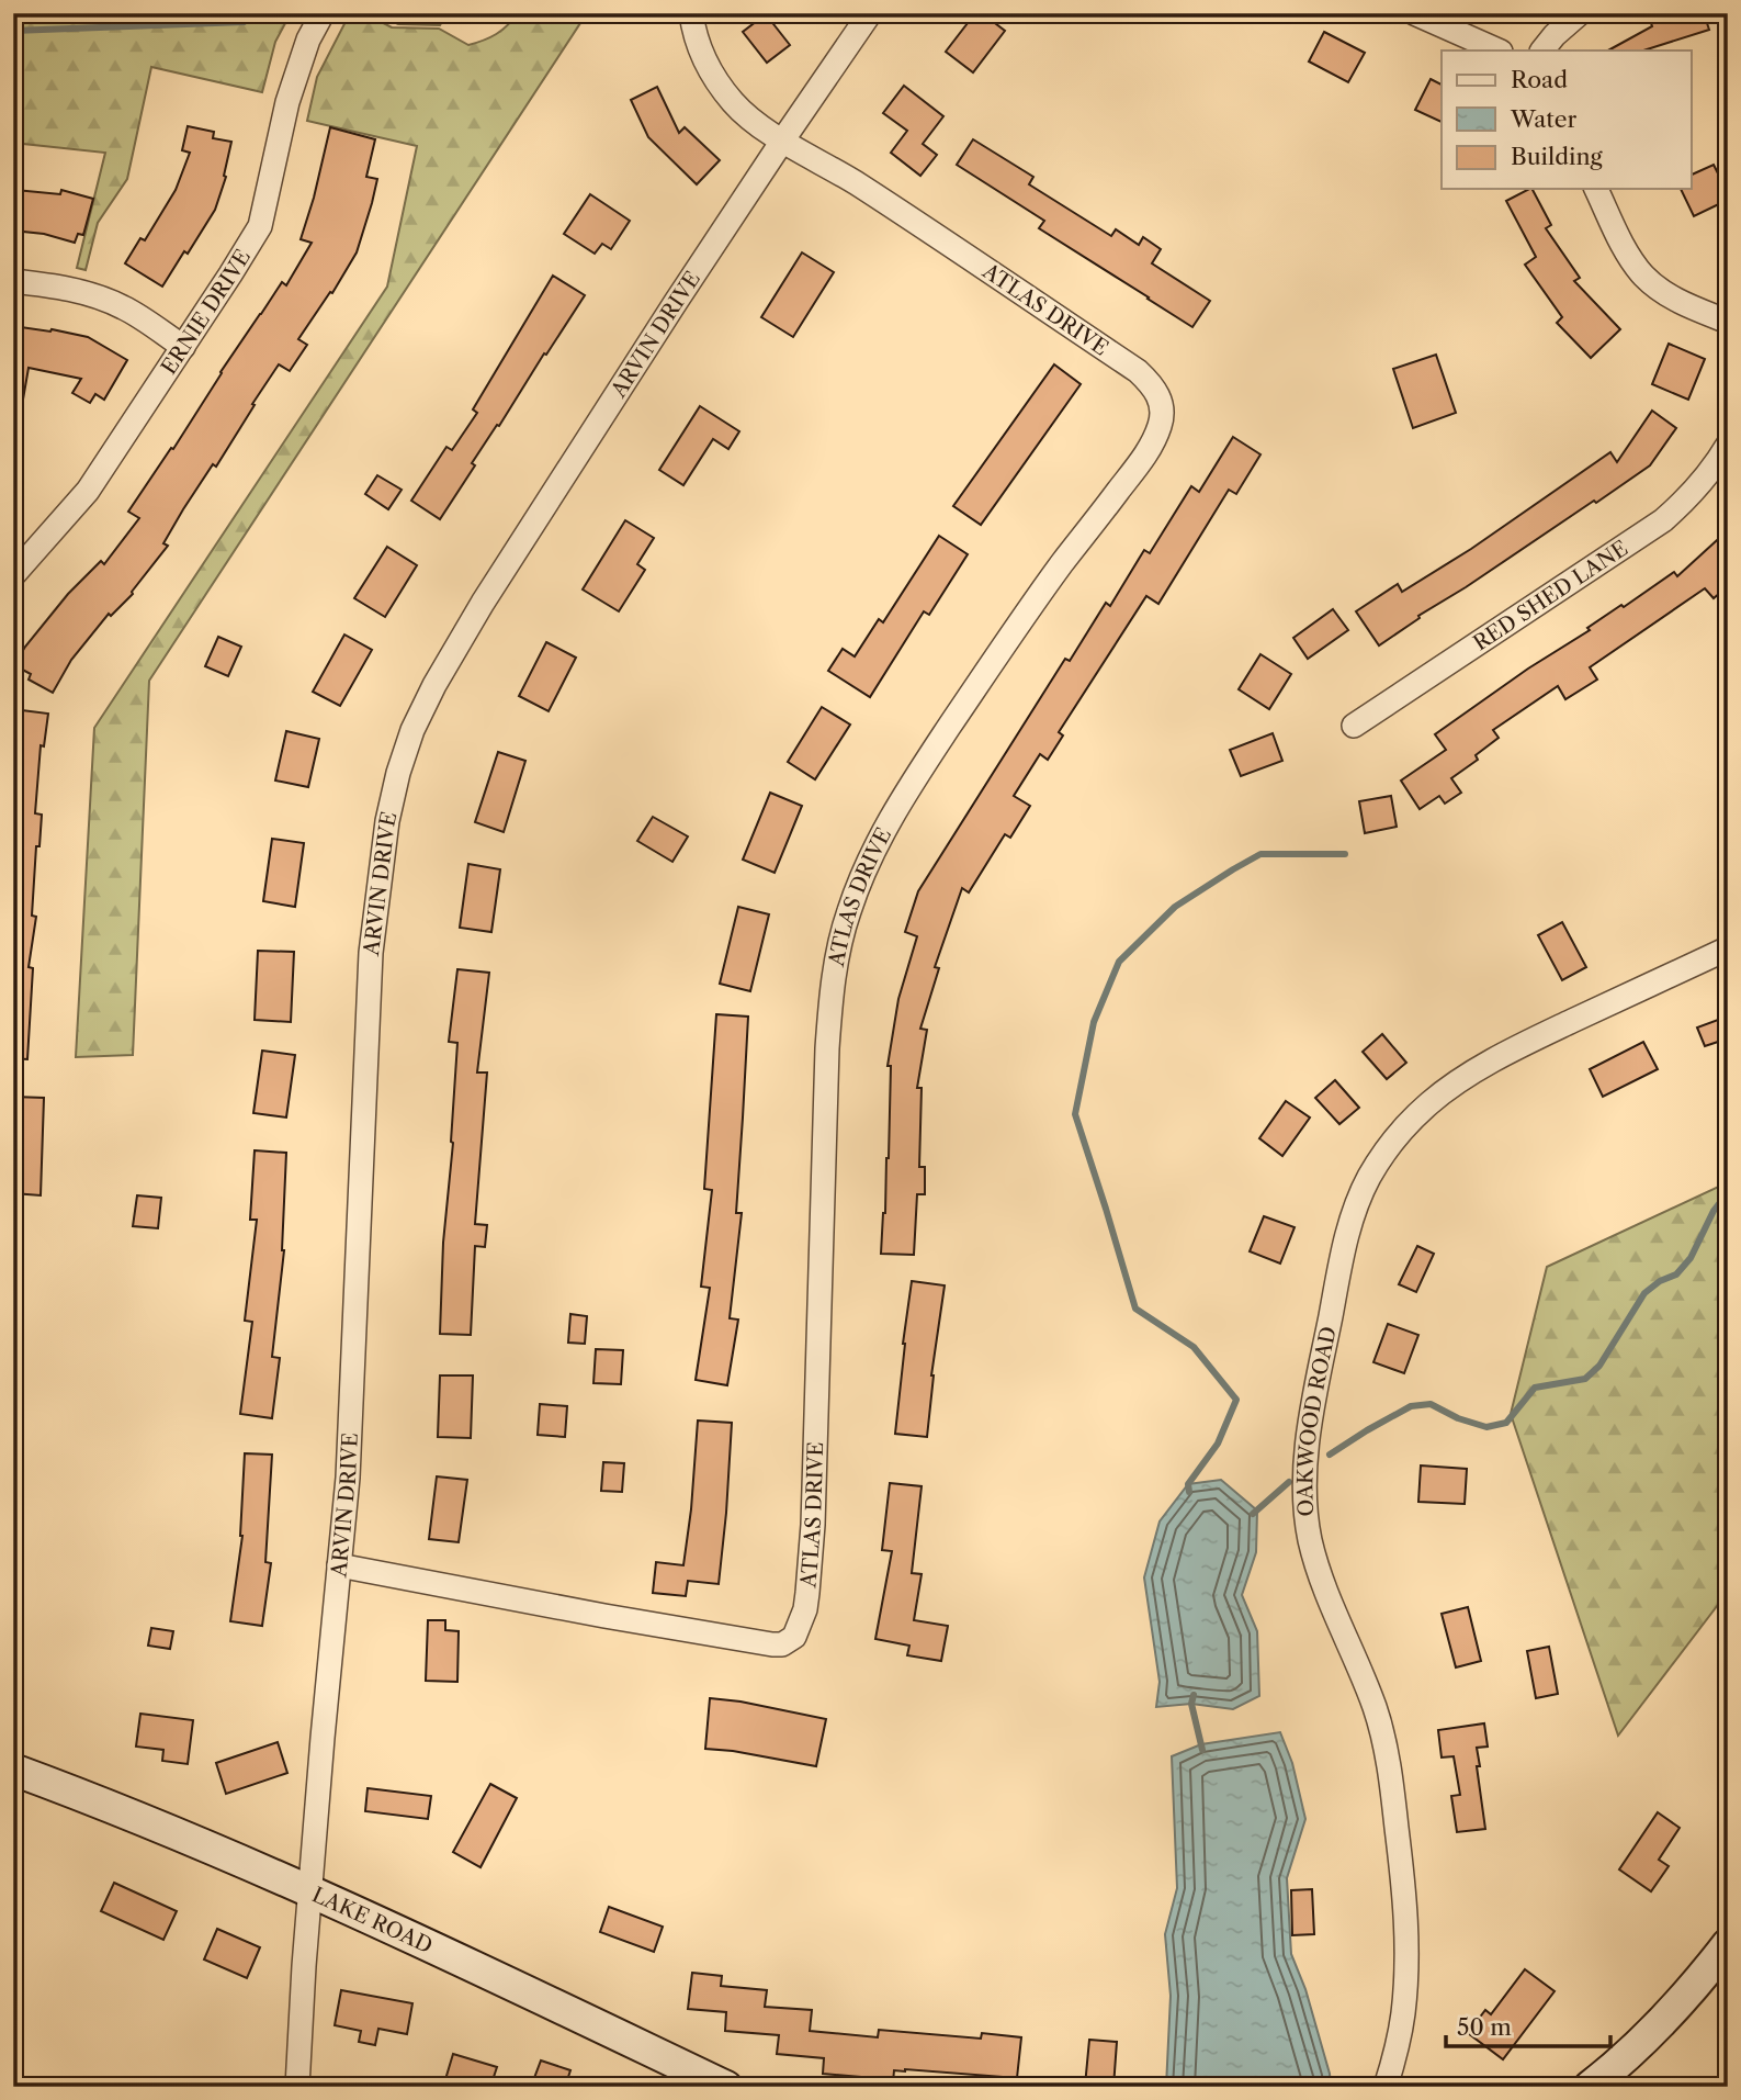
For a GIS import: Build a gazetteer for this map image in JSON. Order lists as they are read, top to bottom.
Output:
{
  "streets": {
    "street": [
      "ATLAS DRIVE",
      "ERNIE DRIVE",
      "ARVIN DRIVE",
      "RED SHED LANE",
      "OAKWOOD ROAD",
      "LAKE ROAD"
    ]
  },
  "crossings": [
    ["ATLAS DRIVE", "ARVIN DRIVE"],
    ["ARVIN DRIVE", "LAKE ROAD"]
  ],
  "legend": ["Road", "Water", "Building"],
  "scale_bar": "50 m"
}
